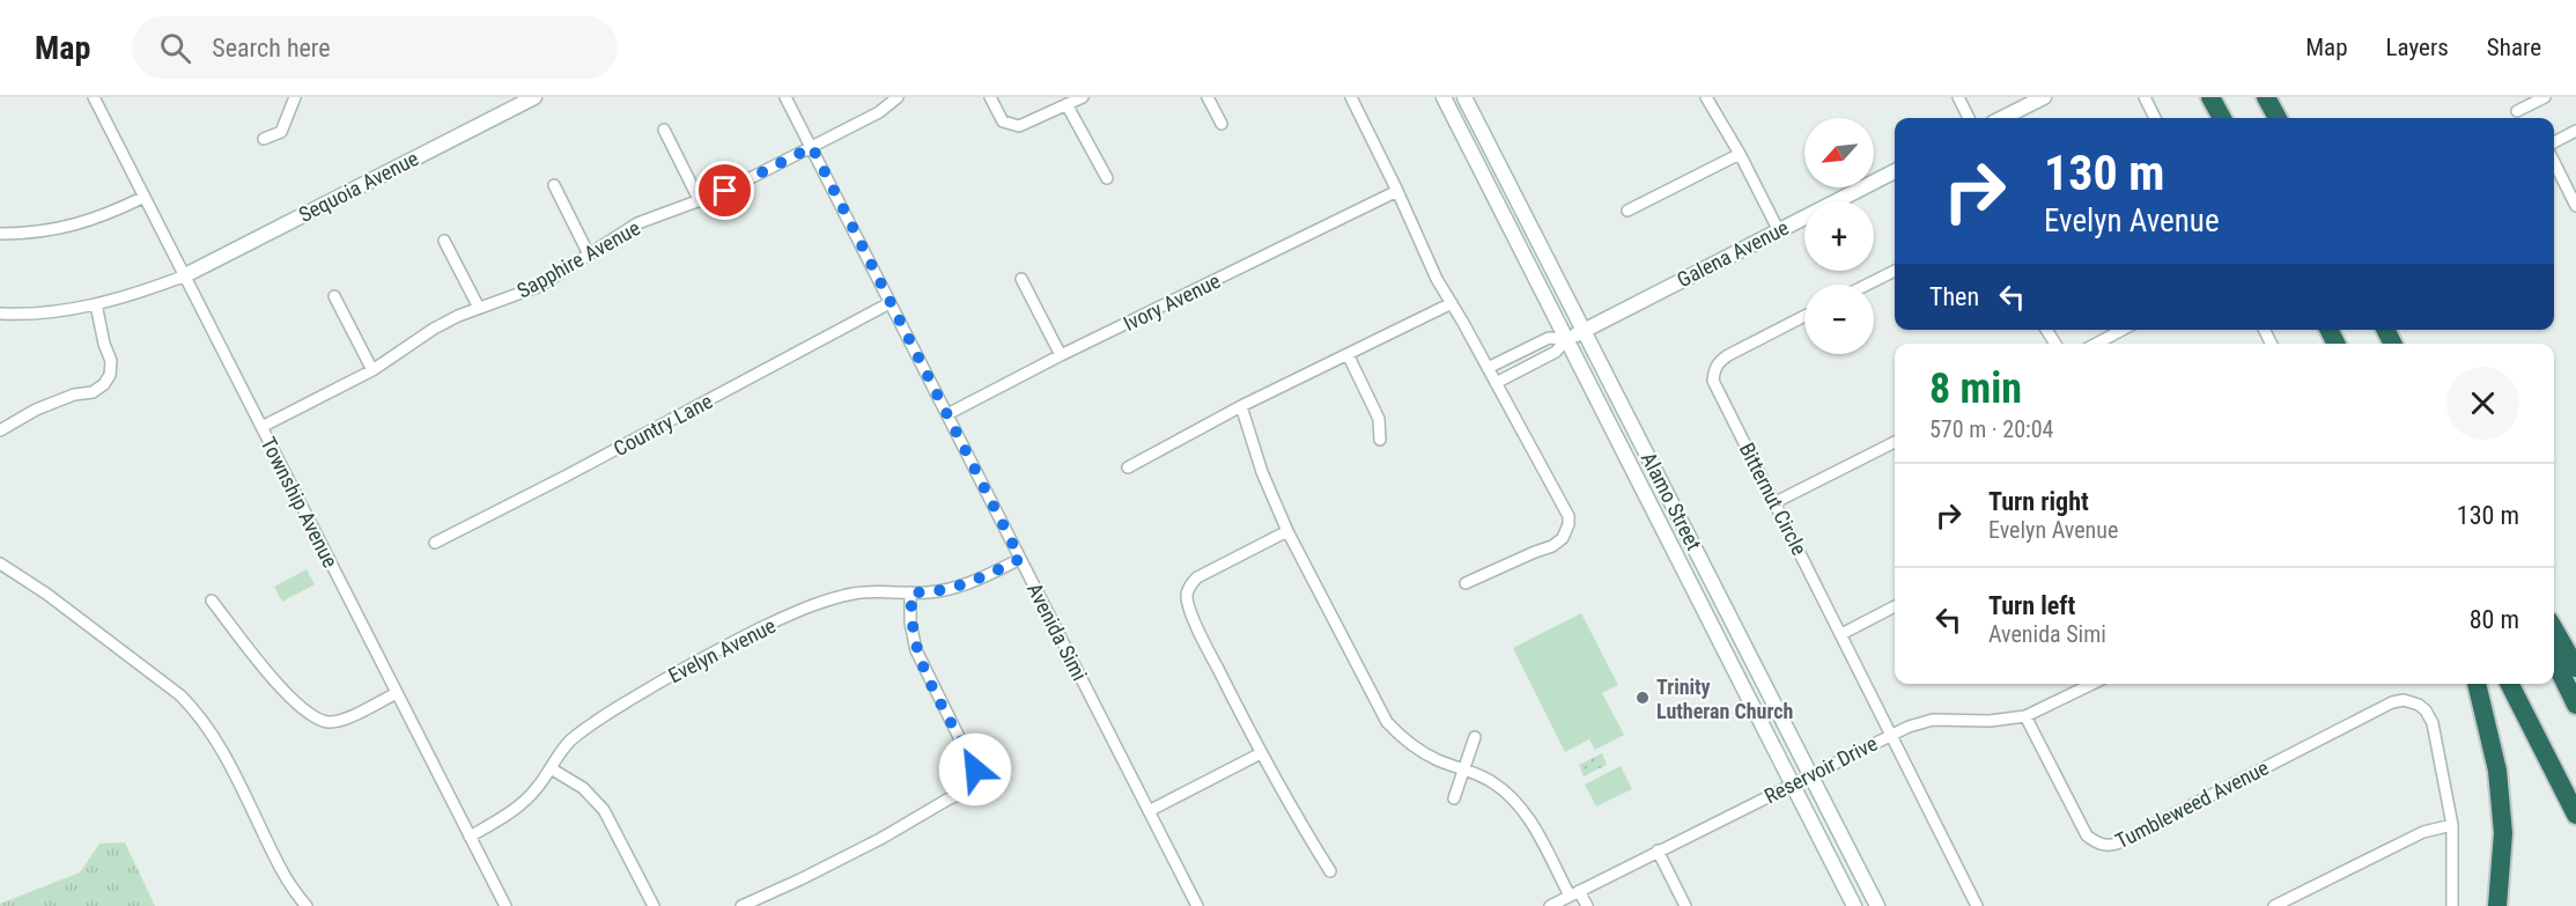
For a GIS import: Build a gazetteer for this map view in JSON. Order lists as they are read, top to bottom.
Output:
{
  "streets": {
    "main road": ["Sequoia Avenue", "Galena Avenue", "Alamo Street"],
    "street": [
      "Sapphire Avenue",
      "Ivory Avenue",
      "Country Lane",
      "Bitternut Circle",
      "Township Avenue",
      "Avenida Simi",
      "Evelyn Avenue",
      "Reservoir Drive",
      "Tumbleweed Avenue"
    ]
  },
  "crossings": [
    ["Sequoia Avenue", "Township Avenue"],
    ["Galena Avenue", "Alamo Street"],
    ["Sapphire Avenue", "Township Avenue"],
    ["Sapphire Avenue", "Avenida Simi"],
    ["Ivory Avenue", "Avenida Simi"],
    ["Country Lane", "Avenida Simi"],
    ["Bitternut Circle", "Reservoir Drive"],
    ["Alamo Street", "Reservoir Drive"],
    ["Township Avenue", "Evelyn Avenue"],
    ["Avenida Simi", "Evelyn Avenue"],
    ["Reservoir Drive", "Tumbleweed Avenue"]
  ],
  "places": ["Trinity Lutheran Church"],
  "north": "bottom left",
  "page": {
    "header": "Map",
    "search": "Search here",
    "nav": ["Map", "Layers", "Share"],
    "map_buttons": ["+", "−"],
    "turn": ["130 m", "Evelyn Avenue"],
    "then": "Then",
    "heading": ["8 min", "570 m · 20:04"],
    "list": [
      {
        "name": "Turn right",
        "note": "Evelyn Avenue",
        "value": "130 m"
      },
      {
        "name": "Turn left",
        "note": "Avenida Simi",
        "value": "80 m"
      }
    ]
  }
}
